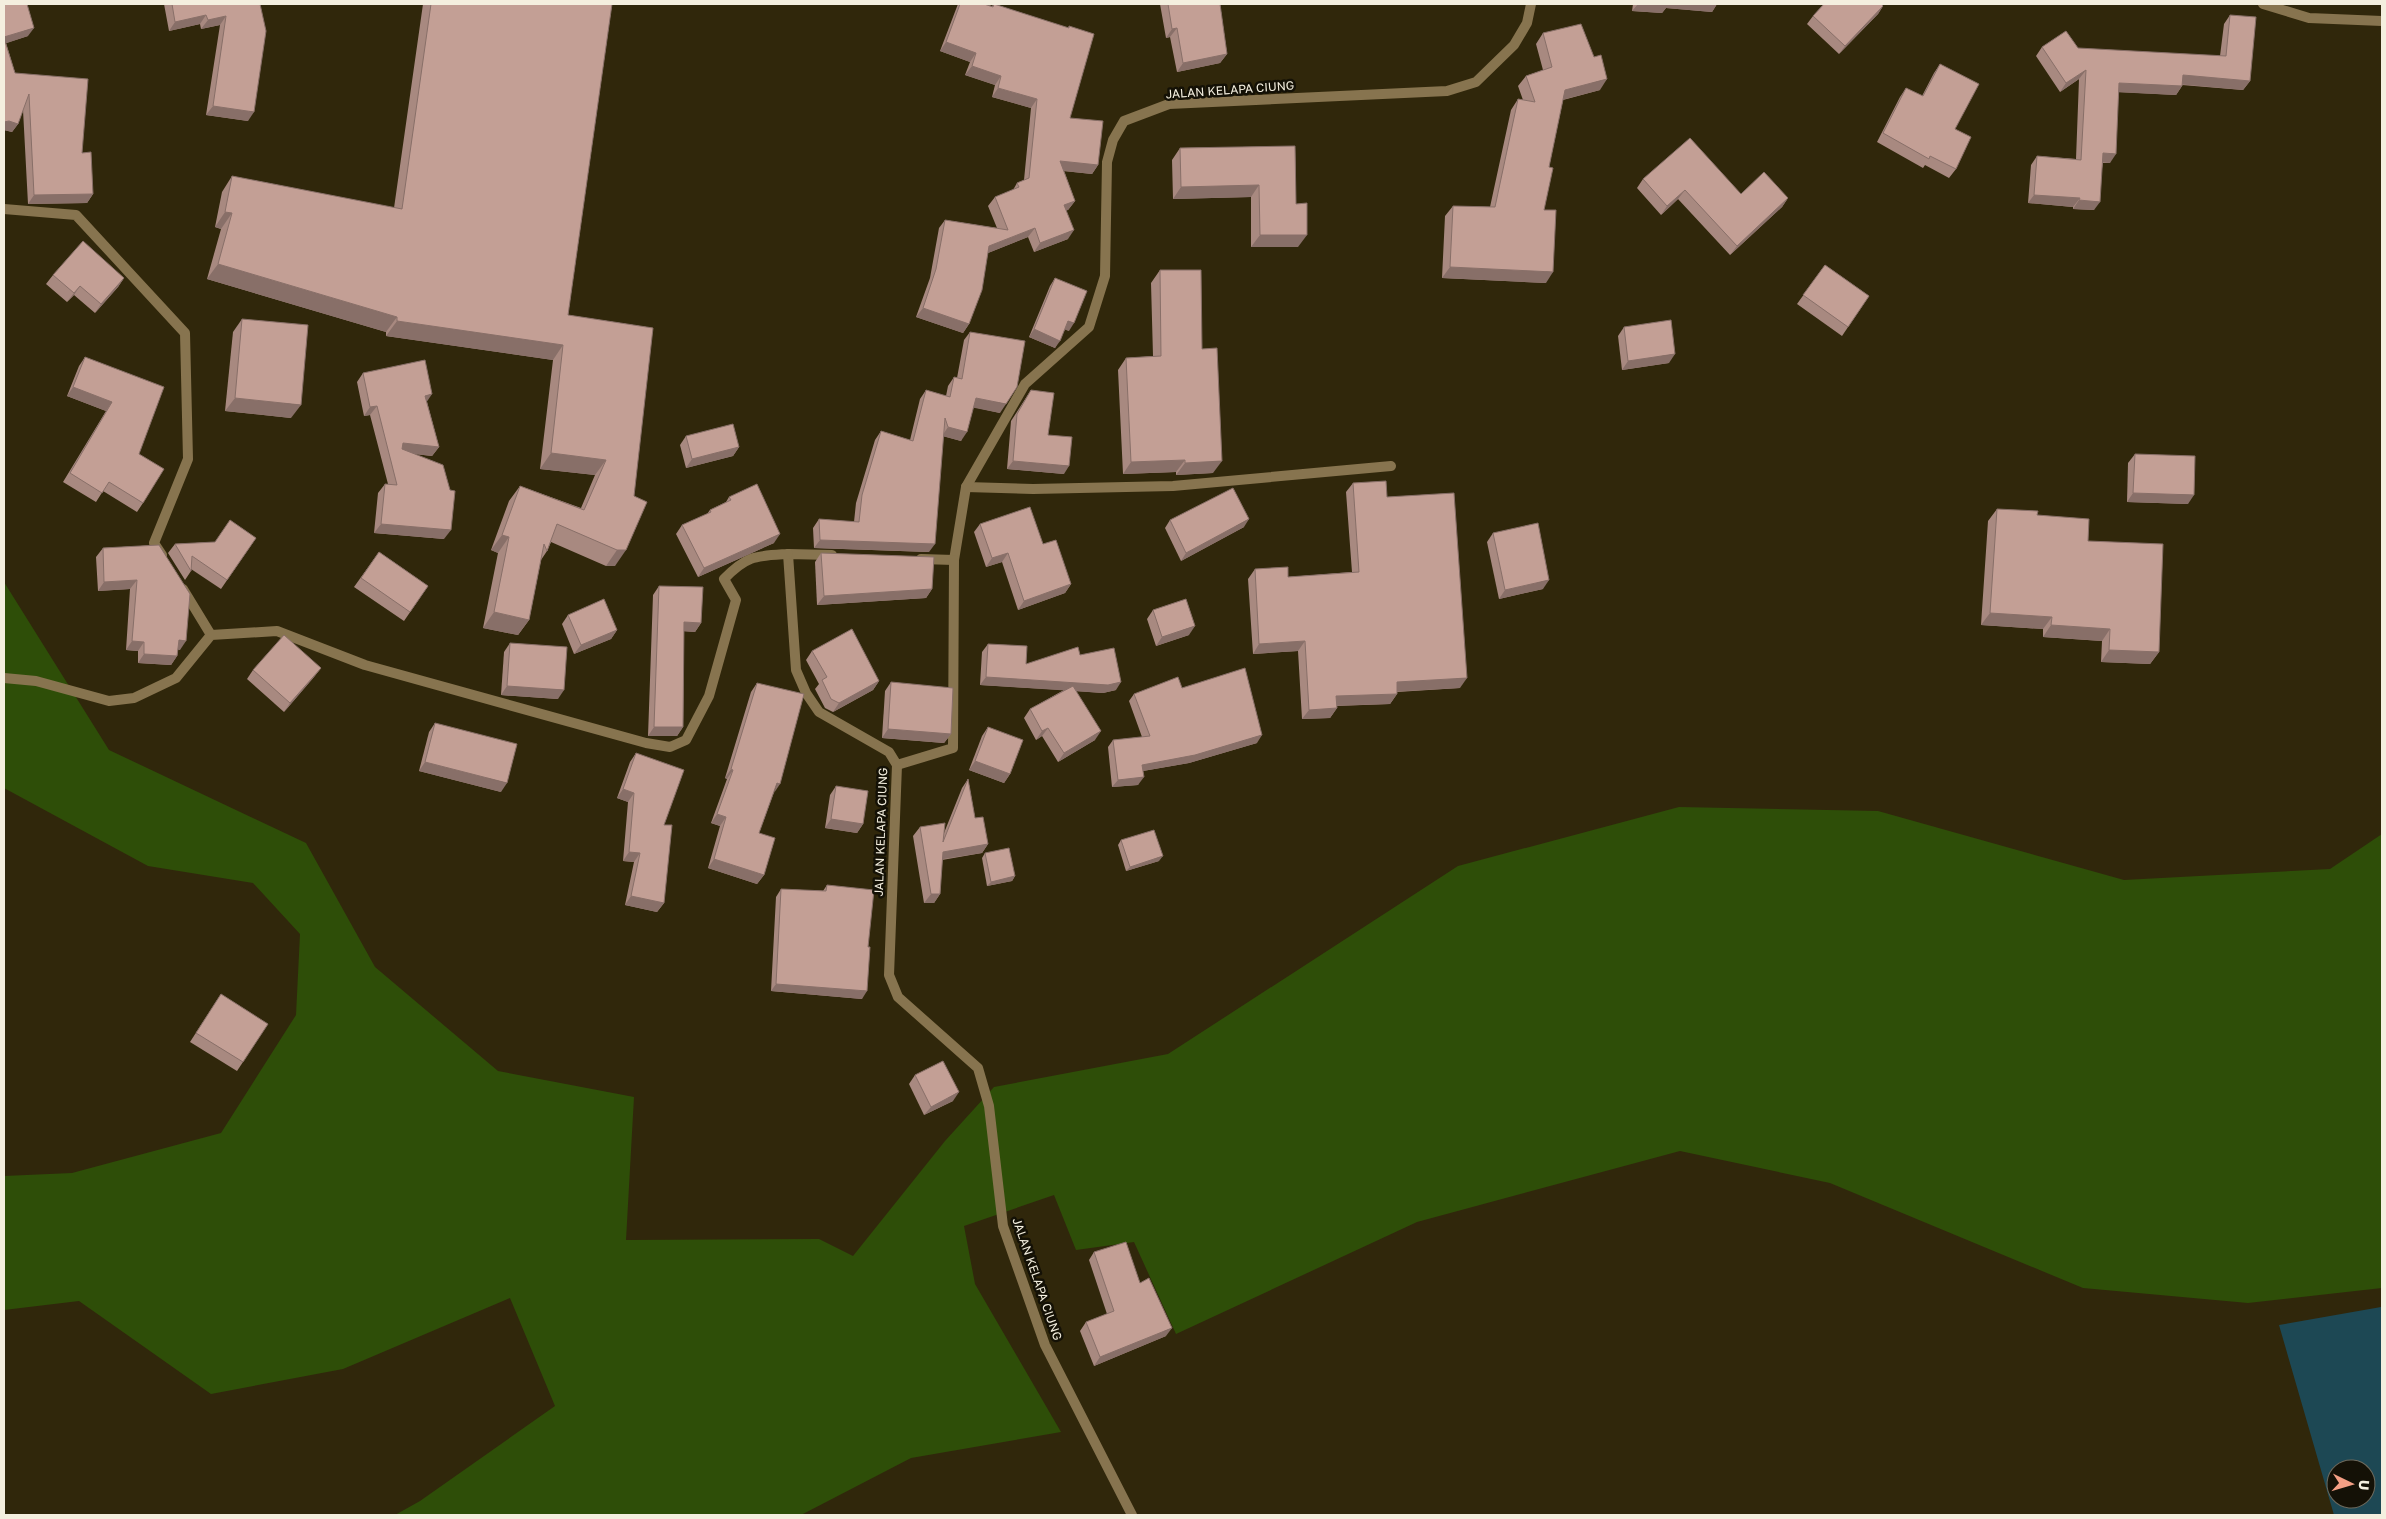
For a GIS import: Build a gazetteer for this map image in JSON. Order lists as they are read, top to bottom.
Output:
{
  "streets": {
    "street": ["JALAN KELAPA CIUNG"]
  },
  "north": "right"
}
